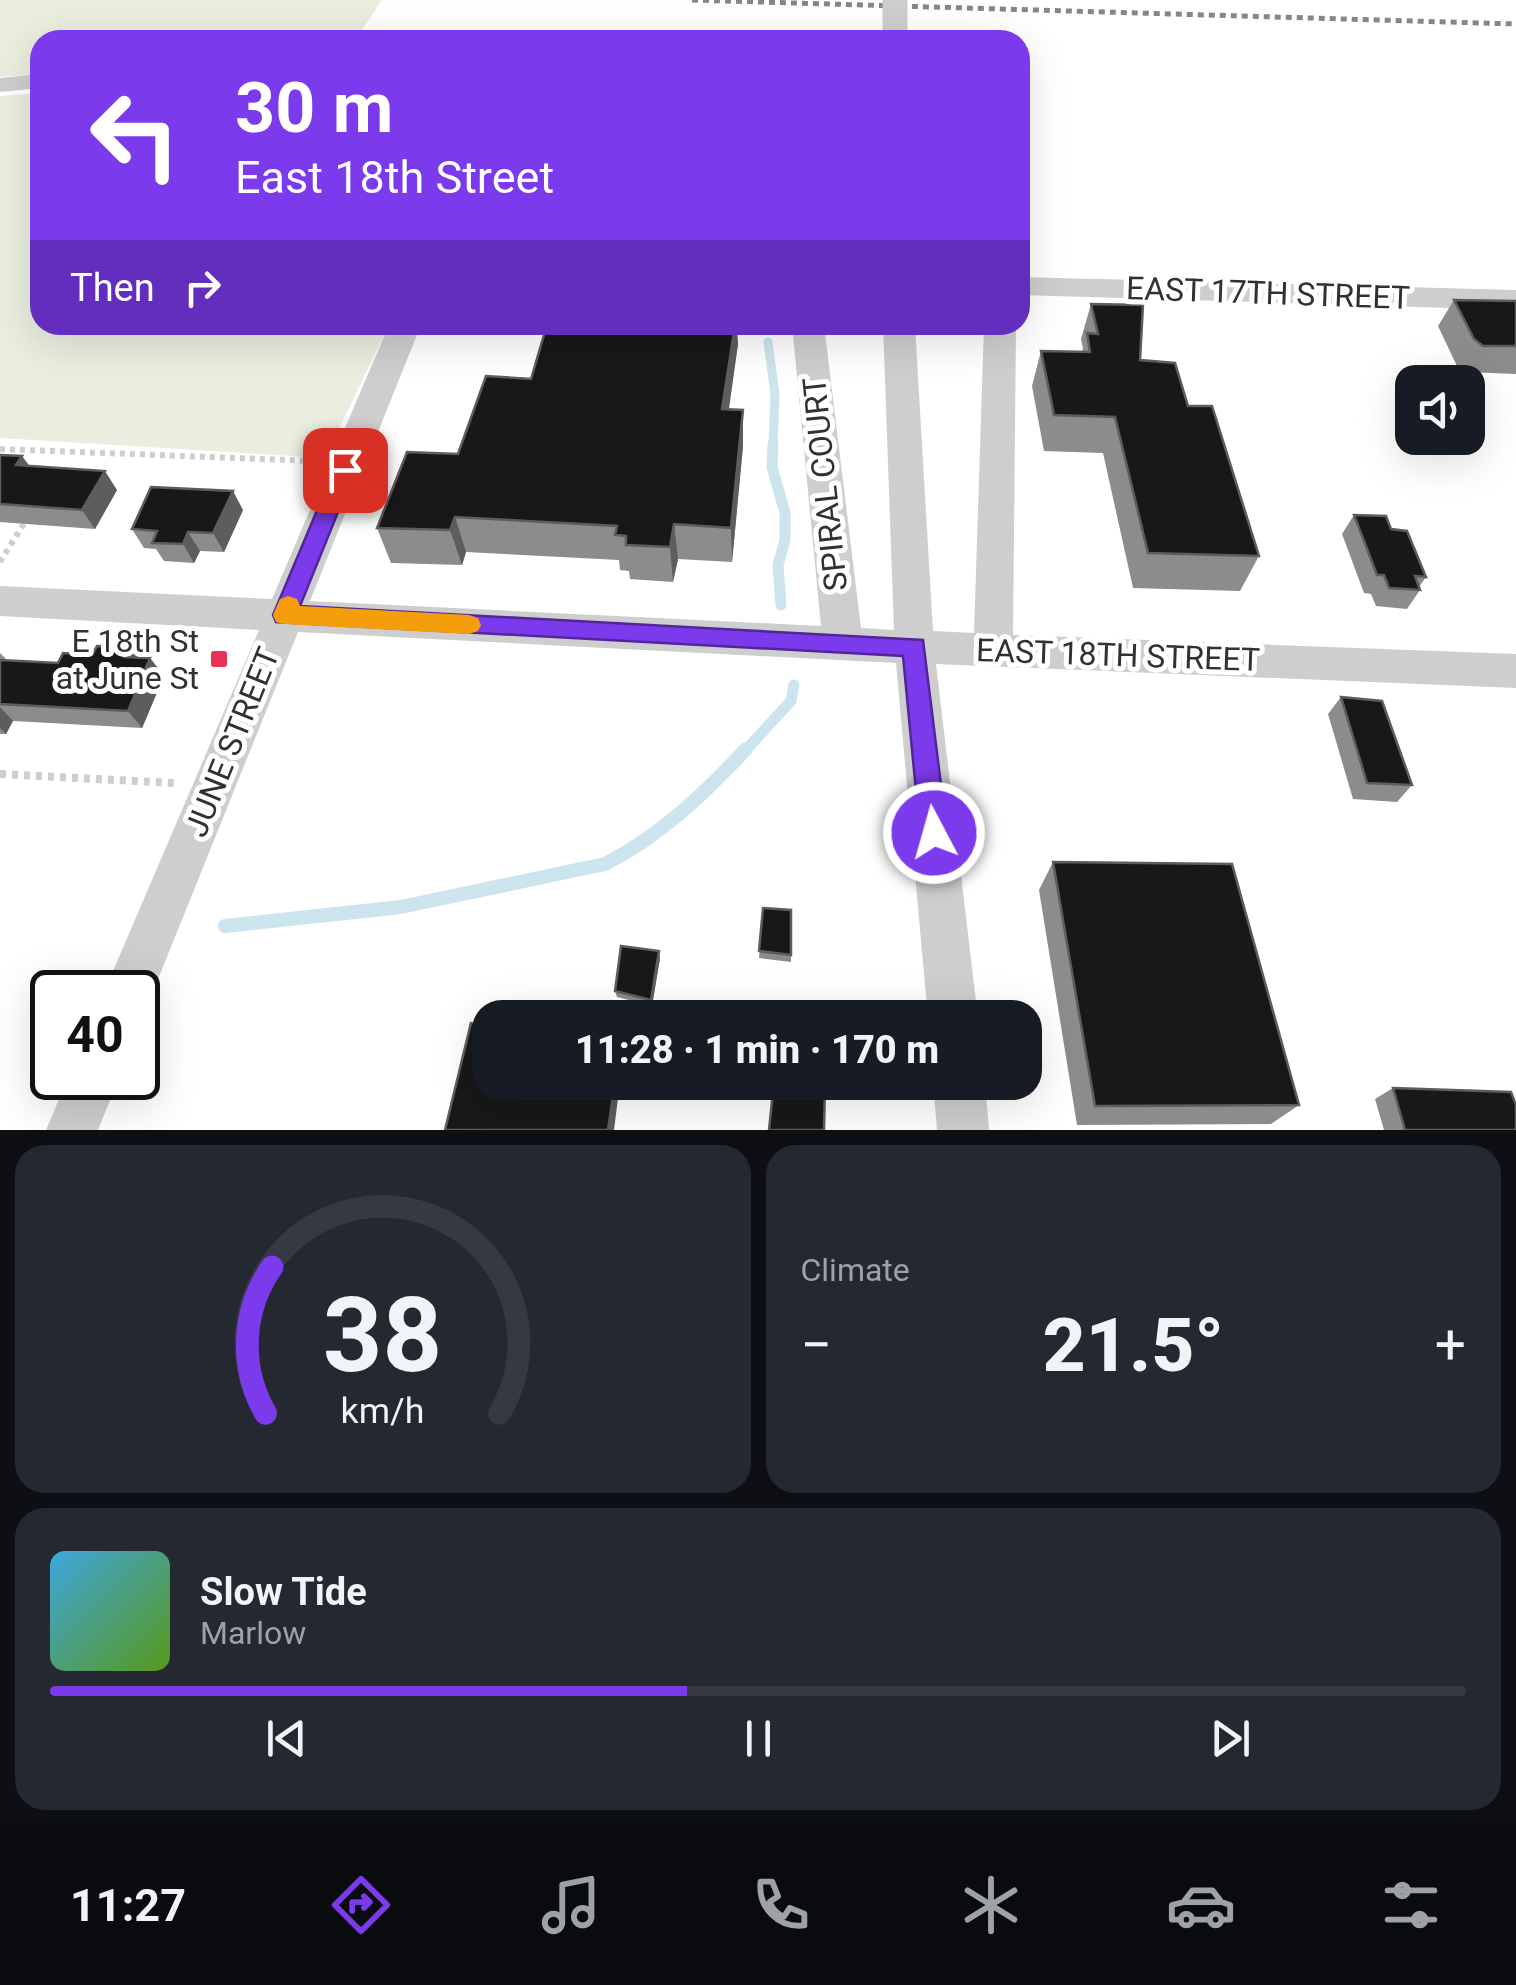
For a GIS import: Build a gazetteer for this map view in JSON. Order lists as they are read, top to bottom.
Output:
{
  "streets": {
    "street": [
      "EAST 17TH STREET",
      "SPIRAL COURT",
      "EAST 18TH STREET",
      "JUNE STREET"
    ]
  },
  "crossings": [
    ["SPIRAL COURT", "EAST 18TH STREET"],
    ["EAST 18TH STREET", "JUNE STREET"]
  ],
  "places": {
    "transit": ["E 18th St at June St"]
  },
  "page": {
    "turn": ["30 m", "East 18th Street"],
    "then": "Then",
    "limit": "40",
    "trip": "11:28 · 1 min · 170 m",
    "tile": "Climate",
    "heat": ["−", "21.5°", "+"],
    "song": ["Slow Tide", "Marlow"],
    "tabs": "11:27",
    "gauge": ["38", "km/h"]
  }
}
